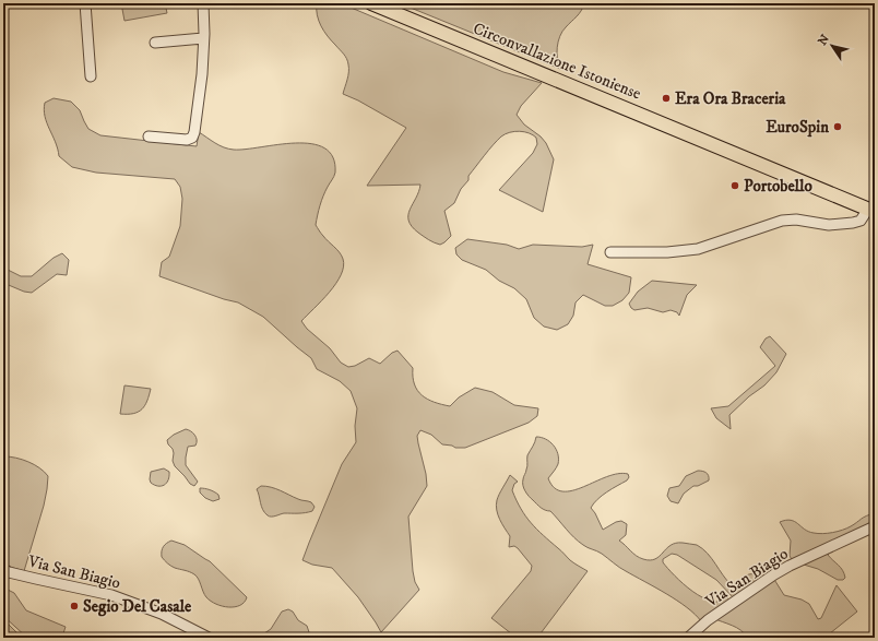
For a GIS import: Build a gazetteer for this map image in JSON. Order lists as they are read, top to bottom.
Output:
{
  "streets": {
    "main road": ["Circonvallazione Istoniense"],
    "street": ["Via San Biagio"]
  },
  "places": [
    "Era Ora Braceria",
    "EuroSpin",
    "Portobello",
    "Segio Del Casale"
  ],
  "north": "top left"
}
